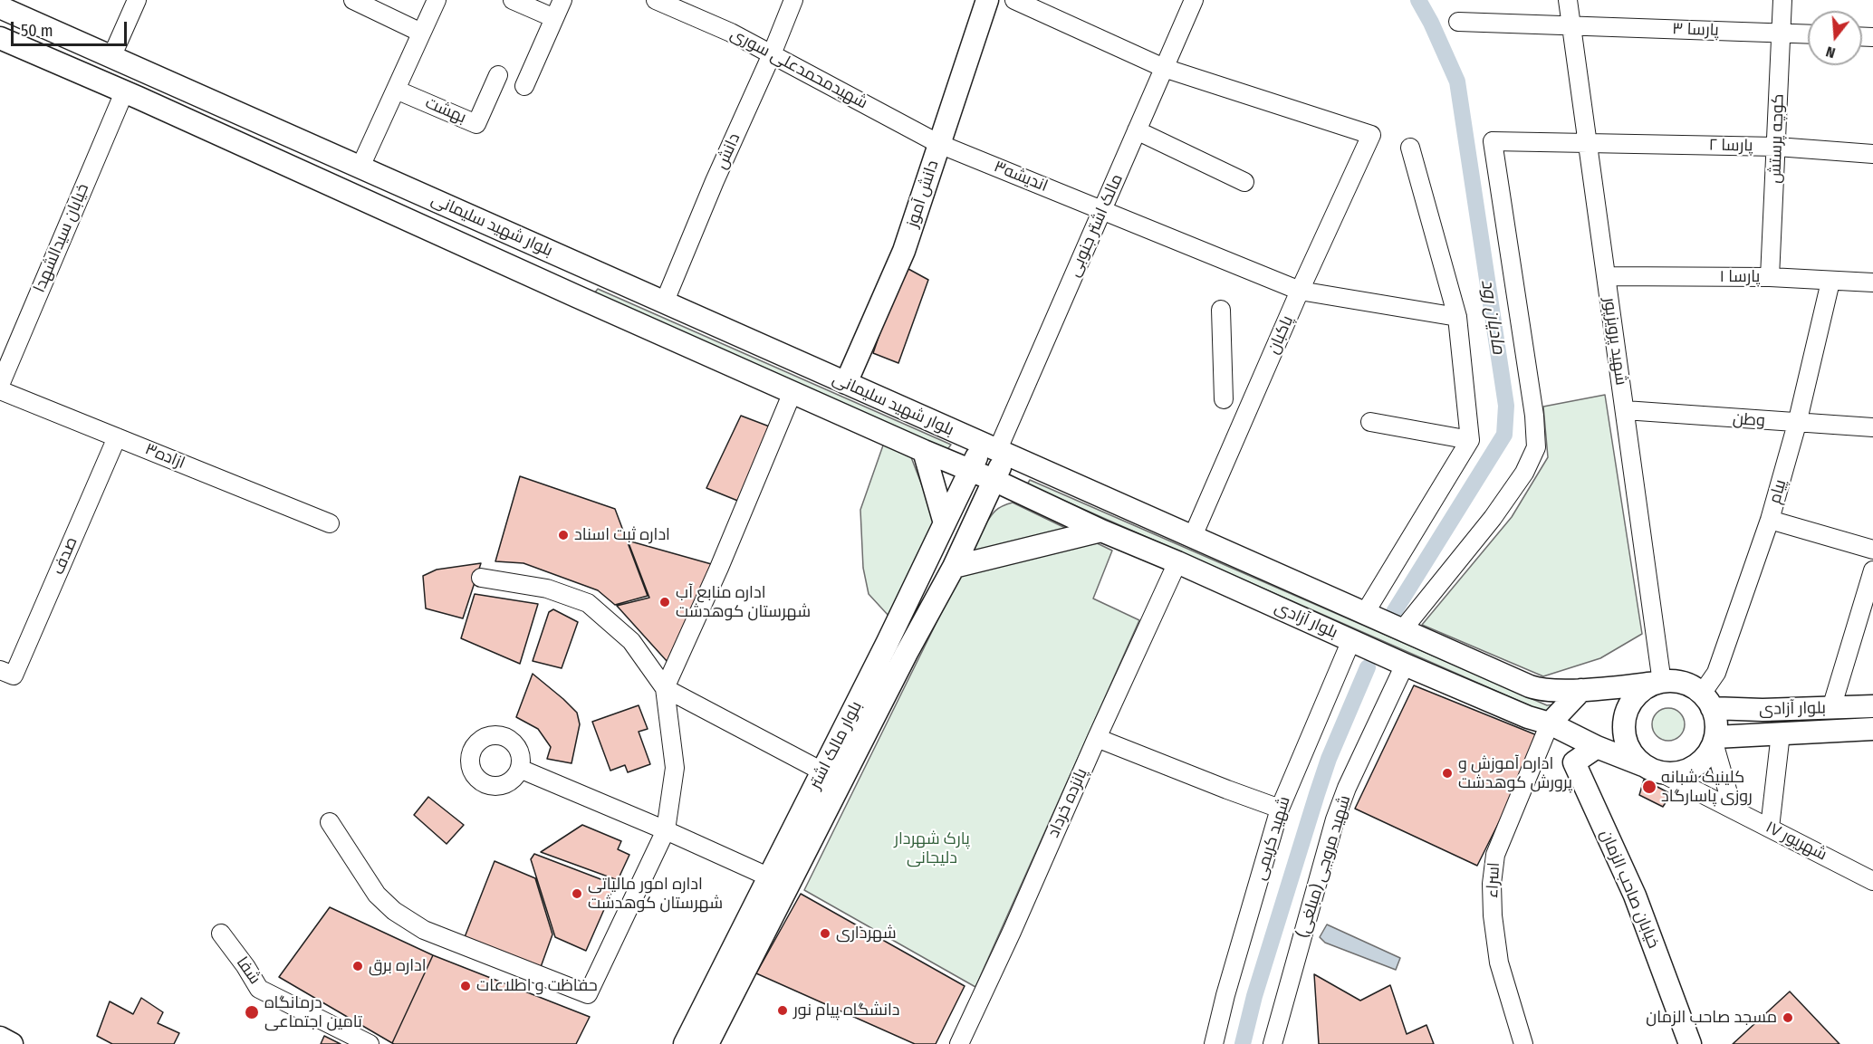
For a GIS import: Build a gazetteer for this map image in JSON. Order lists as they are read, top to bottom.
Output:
{
  "streets": {
    "main road": [
      "دانش آموز",
      "بلوار شهید سلیمانی",
      "بلوار آزادی",
      "بلوار مالک اشتر",
      "خیابان صاحب الزمان"
    ],
    "street": [
      "پارسا ۳",
      "شهیدمحمدعلی سوری",
      "بهشت",
      "کوچه پرستش",
      "پارسا ۲",
      "دانش",
      "اندیشه۳",
      "مالک اشتر جنوبی",
      "خیابان سیدالشهدا",
      "پارسا ۱",
      "پاکبان",
      "شهید پرویزپور",
      "وطن",
      "ازاده۳",
      "پیام",
      "صدف",
      "پانزده خرداد",
      "شهید کریمی",
      "۱۷ شهریور",
      "شهید مروجی (مبلغی)",
      "اسراء",
      "شفا"
    ]
  },
  "crossings": [
    ["پارسا ۳", "کوچه پرستش"],
    ["پارسا ۳", "شهید پرویزپور"],
    ["شهیدمحمدعلی سوری", "دانش"],
    ["شهیدمحمدعلی سوری", "اندیشه۳"],
    ["شهیدمحمدعلی سوری", "دانش آموز"],
    ["کوچه پرستش", "پارسا ۲"],
    ["کوچه پرستش", "پارسا ۱"],
    ["پارسا ۲", "شهید پرویزپور"],
    ["پارسا ۲", "بلوار آزادی"],
    ["دانش", "بلوار شهید سلیمانی"],
    ["اندیشه۳", "دانش آموز"],
    ["اندیشه۳", "مالک اشتر جنوبی"],
    ["اندیشه۳", "پاکبان"],
    ["دانش آموز", "بلوار شهید سلیمانی"],
    ["بلوار شهید سلیمانی", "مالک اشتر جنوبی"],
    ["بلوار شهید سلیمانی", "خیابان سیدالشهدا"],
    ["بلوار شهید سلیمانی", "بلوار آزادی"],
    ["بلوار شهید سلیمانی", "بلوار مالک اشتر"],
    ["مالک اشتر جنوبی", "پاکبان"],
    ["مالک اشتر جنوبی", "بلوار آزادی"],
    ["مالک اشتر جنوبی", "بلوار مالک اشتر"],
    ["پارسا ۱", "شهید پرویزپور"],
    ["پارسا ۱", "پیام"],
    ["پاکبان", "بلوار آزادی"],
    ["شهید پرویزپور", "وطن"],
    ["شهید پرویزپور", "پیام"],
    ["شهید پرویزپور", "بلوار آزادی"],
    ["شهید پرویزپور", "۱۷ شهریور"],
    ["وطن", "پیام"],
    ["ازاده۳", "صدف"],
    ["پیام", "بلوار آزادی"],
    ["پیام", "۱۷ شهریور"],
    ["بلوار آزادی", "بلوار مالک اشتر"],
    ["بلوار آزادی", "پانزده خرداد"],
    ["بلوار آزادی", "شهید کریمی"],
    ["بلوار آزادی", "۱۷ شهریور"],
    ["بلوار آزادی", "شهید مروجی (مبلغی)"],
    ["بلوار آزادی", "اسراء"],
    ["بلوار آزادی", "خیابان صاحب الزمان"]
  ],
  "water": ["مادیان رود"],
  "parks": ["پارک شهردار دلیجانی"],
  "places": [
    "اداره ثبت اسناد",
    "اداره منابع آب شهرستان کوهدشت",
    "اداره آموزش و پرورش کوهدشت",
    "کلینیک شبانه روزی پاسارگاد",
    "اداره امور مالیاتی شهرستان کوهدشت",
    "شهرداری",
    "اداره برق",
    "حفاظت و اطلاعات",
    "دانشگاه پیام نور",
    "درمانگاه تامین اجتماعی",
    "مسجد صاحب الزمان"
  ],
  "scale_bar": "50 m",
  "north": "bottom"
}
